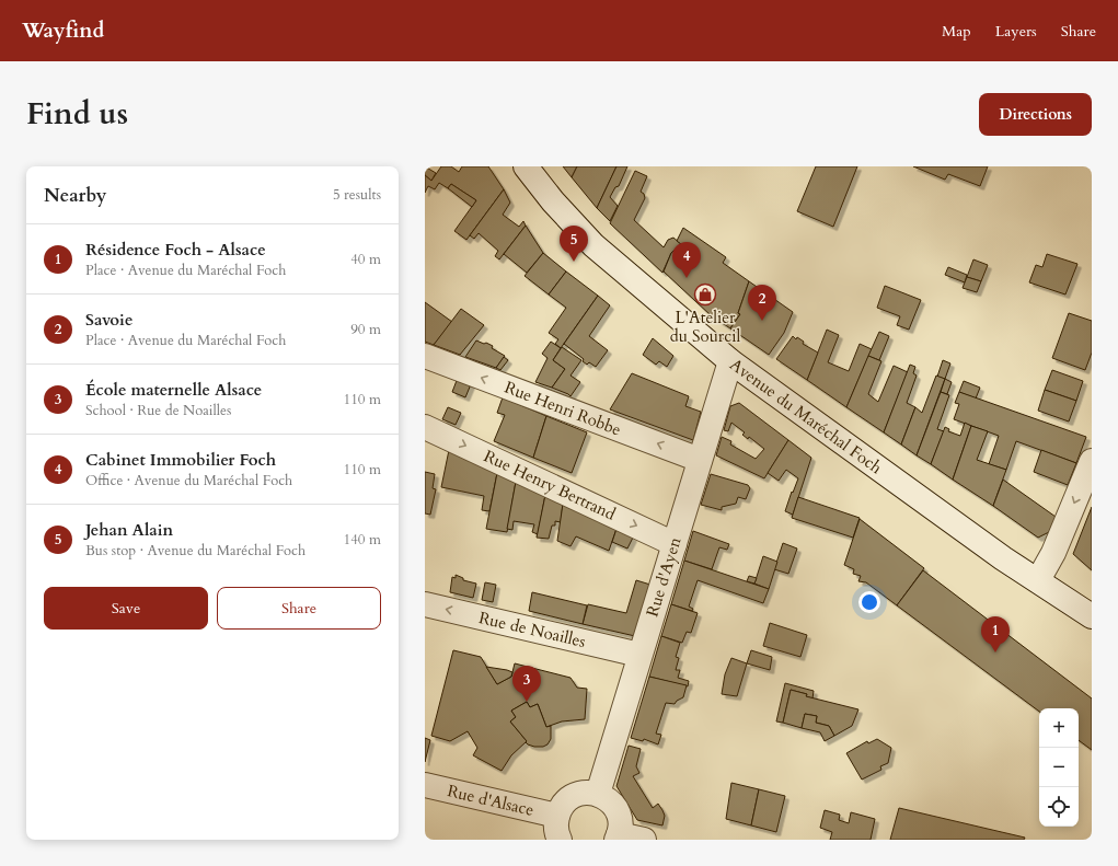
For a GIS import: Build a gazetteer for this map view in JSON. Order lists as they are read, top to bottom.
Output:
{
  "streets": {
    "street": [
      "Rue Henri Robbe",
      "Avenue du Maréchal Foch",
      "Rue Henry Bertrand",
      "Rue d'Ayen",
      "Rue de Noailles",
      "Rue d'Alsace"
    ]
  },
  "crossings": [
    ["Rue Henri Robbe", "Rue d'Ayen"],
    ["Avenue du Maréchal Foch", "Rue d'Ayen"],
    ["Rue Henry Bertrand", "Rue d'Ayen"],
    ["Rue d'Ayen", "Rue de Noailles"]
  ],
  "one_way": ["Rue Henri Robbe", "Rue Henry Bertrand", "Rue de Noailles"],
  "places": {
    "shop": ["L'Atelier du Sourcil"]
  },
  "page": {
    "header": "Wayfind",
    "nav": ["Map", "Layers", "Share"],
    "title": "Find us",
    "buttons": [
      "Directions",
      ["Save", "Share"]
    ],
    "heading": ["Nearby", "5 results"],
    "list": [
      {
        "mark": "1",
        "name": "Résidence Foch - Alsace",
        "note": "Place · Avenue du Maréchal Foch",
        "value": "40 m"
      },
      {
        "mark": "2",
        "name": "Savoie",
        "note": "Place · Avenue du Maréchal Foch",
        "value": "90 m"
      },
      {
        "mark": "3",
        "name": "École maternelle Alsace",
        "note": "School · Rue de Noailles",
        "value": "110 m"
      },
      {
        "mark": "4",
        "name": "Cabinet Immobilier Foch",
        "note": "Office · Avenue du Maréchal Foch",
        "value": "110 m"
      },
      {
        "mark": "5",
        "name": "Jehan Alain",
        "note": "Bus stop · Avenue du Maréchal Foch",
        "value": "140 m"
      }
    ],
    "pins": [
      "5",
      "4",
      "2",
      "1",
      "3"
    ],
    "map_buttons": ["+", "−"]
  }
}
